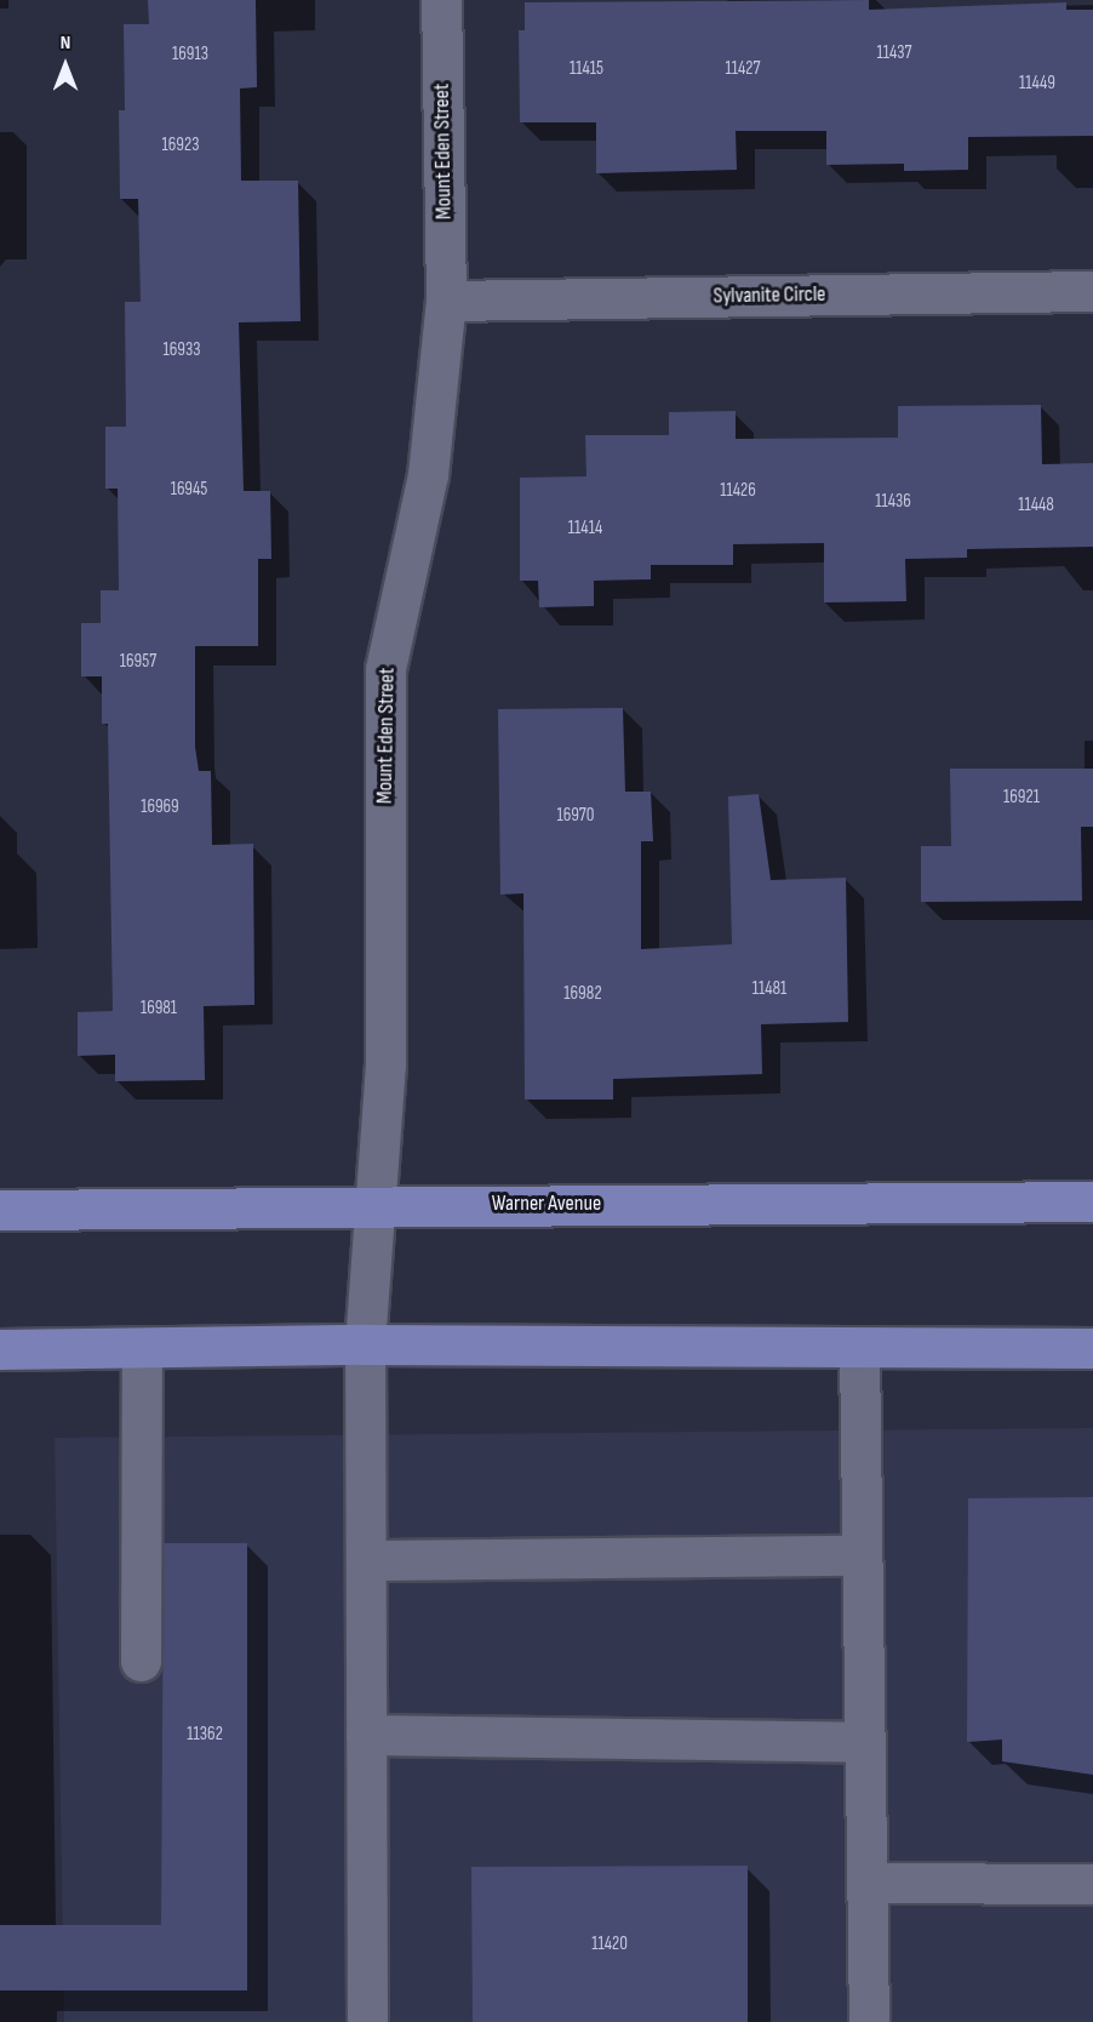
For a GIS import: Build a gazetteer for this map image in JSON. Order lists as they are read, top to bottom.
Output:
{
  "streets": {
    "main road": ["Warner Avenue"],
    "street": ["Mount Eden Street", "Sylvanite Circle"]
  },
  "crossings": [
    ["Mount Eden Street", "Sylvanite Circle"],
    ["Mount Eden Street", "Warner Avenue"]
  ],
  "house_numbers": [
    "11437",
    "16913",
    "11415",
    "11427",
    "11449",
    "16923",
    "16933",
    "16945",
    "11426",
    "11436",
    "11448",
    "11414",
    "16957",
    "16921",
    "16969",
    "16970",
    "11481",
    "16982",
    "16981",
    "11362",
    "11420"
  ],
  "north": "top"
}
